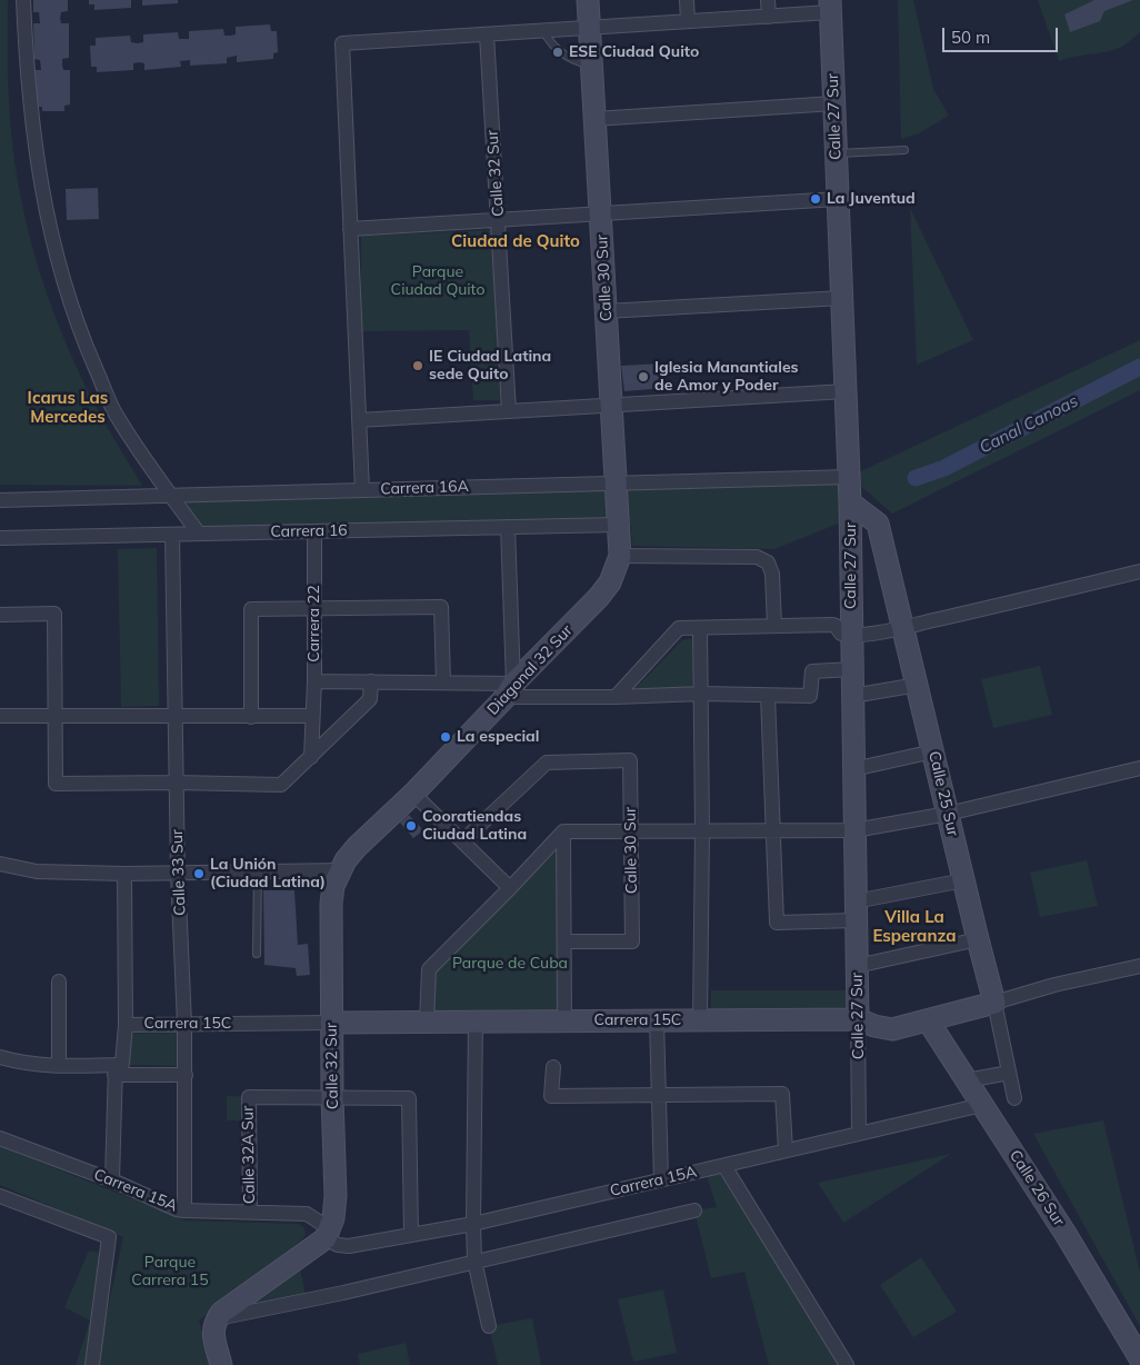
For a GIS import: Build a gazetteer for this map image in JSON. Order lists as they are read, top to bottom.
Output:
{
  "streets": {
    "street": [
      "Calle 27 Sur",
      "Calle 32 Sur",
      "Calle 30 Sur",
      "Carrera 16A",
      "Carrera 16",
      "Carrera 22",
      "Diagonal 32 Sur",
      "Calle 25 Sur",
      "Calle 33 Sur",
      "Carrera 15C",
      "Calle 32A Sur",
      "Carrera 15A",
      "Calle 26 Sur"
    ]
  },
  "crossings": [
    ["Calle 27 Sur", "Carrera 16A"],
    ["Calle 27 Sur", "Calle 25 Sur"],
    ["Calle 27 Sur", "Carrera 15C"],
    ["Calle 27 Sur", "Carrera 15A"],
    ["Calle 32 Sur", "Diagonal 32 Sur"],
    ["Calle 32 Sur", "Carrera 15C"],
    ["Calle 32 Sur", "Calle 32A Sur"],
    ["Calle 32 Sur", "Carrera 15A"],
    ["Calle 30 Sur", "Carrera 16A"],
    ["Calle 30 Sur", "Carrera 16"],
    ["Calle 30 Sur", "Diagonal 32 Sur"],
    ["Carrera 16", "Carrera 22"],
    ["Carrera 16", "Calle 33 Sur"],
    ["Calle 25 Sur", "Carrera 15C"],
    ["Calle 33 Sur", "Carrera 15C"],
    ["Calle 33 Sur", "Carrera 15A"],
    ["Carrera 15C", "Calle 26 Sur"],
    ["Calle 32A Sur", "Carrera 15A"],
    ["Carrera 15A", "Calle 26 Sur"]
  ],
  "districts": ["Ciudad de Quito", "Icarus Las Mercedes", "Villa La Esperanza"],
  "water": ["Canal Canoas"],
  "parks": ["Parque Ciudad Quito", "Parque de Cuba", "Parque Carrera 15"],
  "places": [
    "ESE Ciudad Quito",
    "La Juventud",
    "IE Ciudad Latina sede Quito",
    "Iglesia Manantiales de Amor y Poder",
    "La especial",
    "Cooratiendas Ciudad Latina",
    "La Unión (Ciudad Latina)"
  ],
  "scale_bar": "50 m"
}
